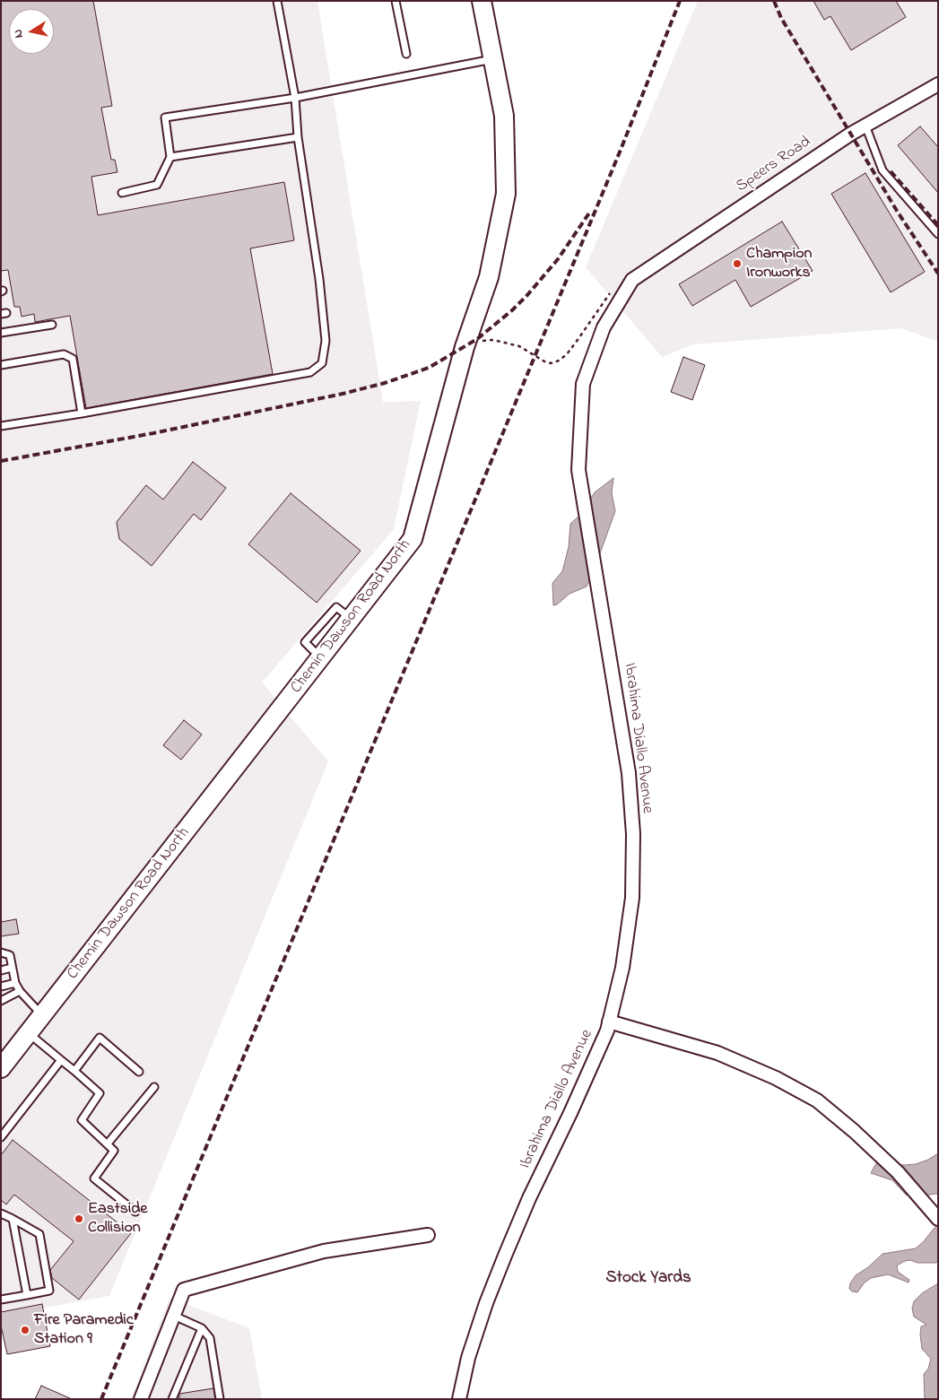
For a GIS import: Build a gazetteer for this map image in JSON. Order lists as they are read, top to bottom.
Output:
{
  "streets": {
    "street": ["Speers Road", "Chemin Dawson Road North", "Ibrahima Diallo Avenue"]
  },
  "crossings": [
    ["Speers Road", "Ibrahima Diallo Avenue"]
  ],
  "districts": ["Stock Yards"],
  "places": ["Champion Ironworks", "Eastside Collision", "Fire Paramedic Station 9"],
  "north": "left"
}
